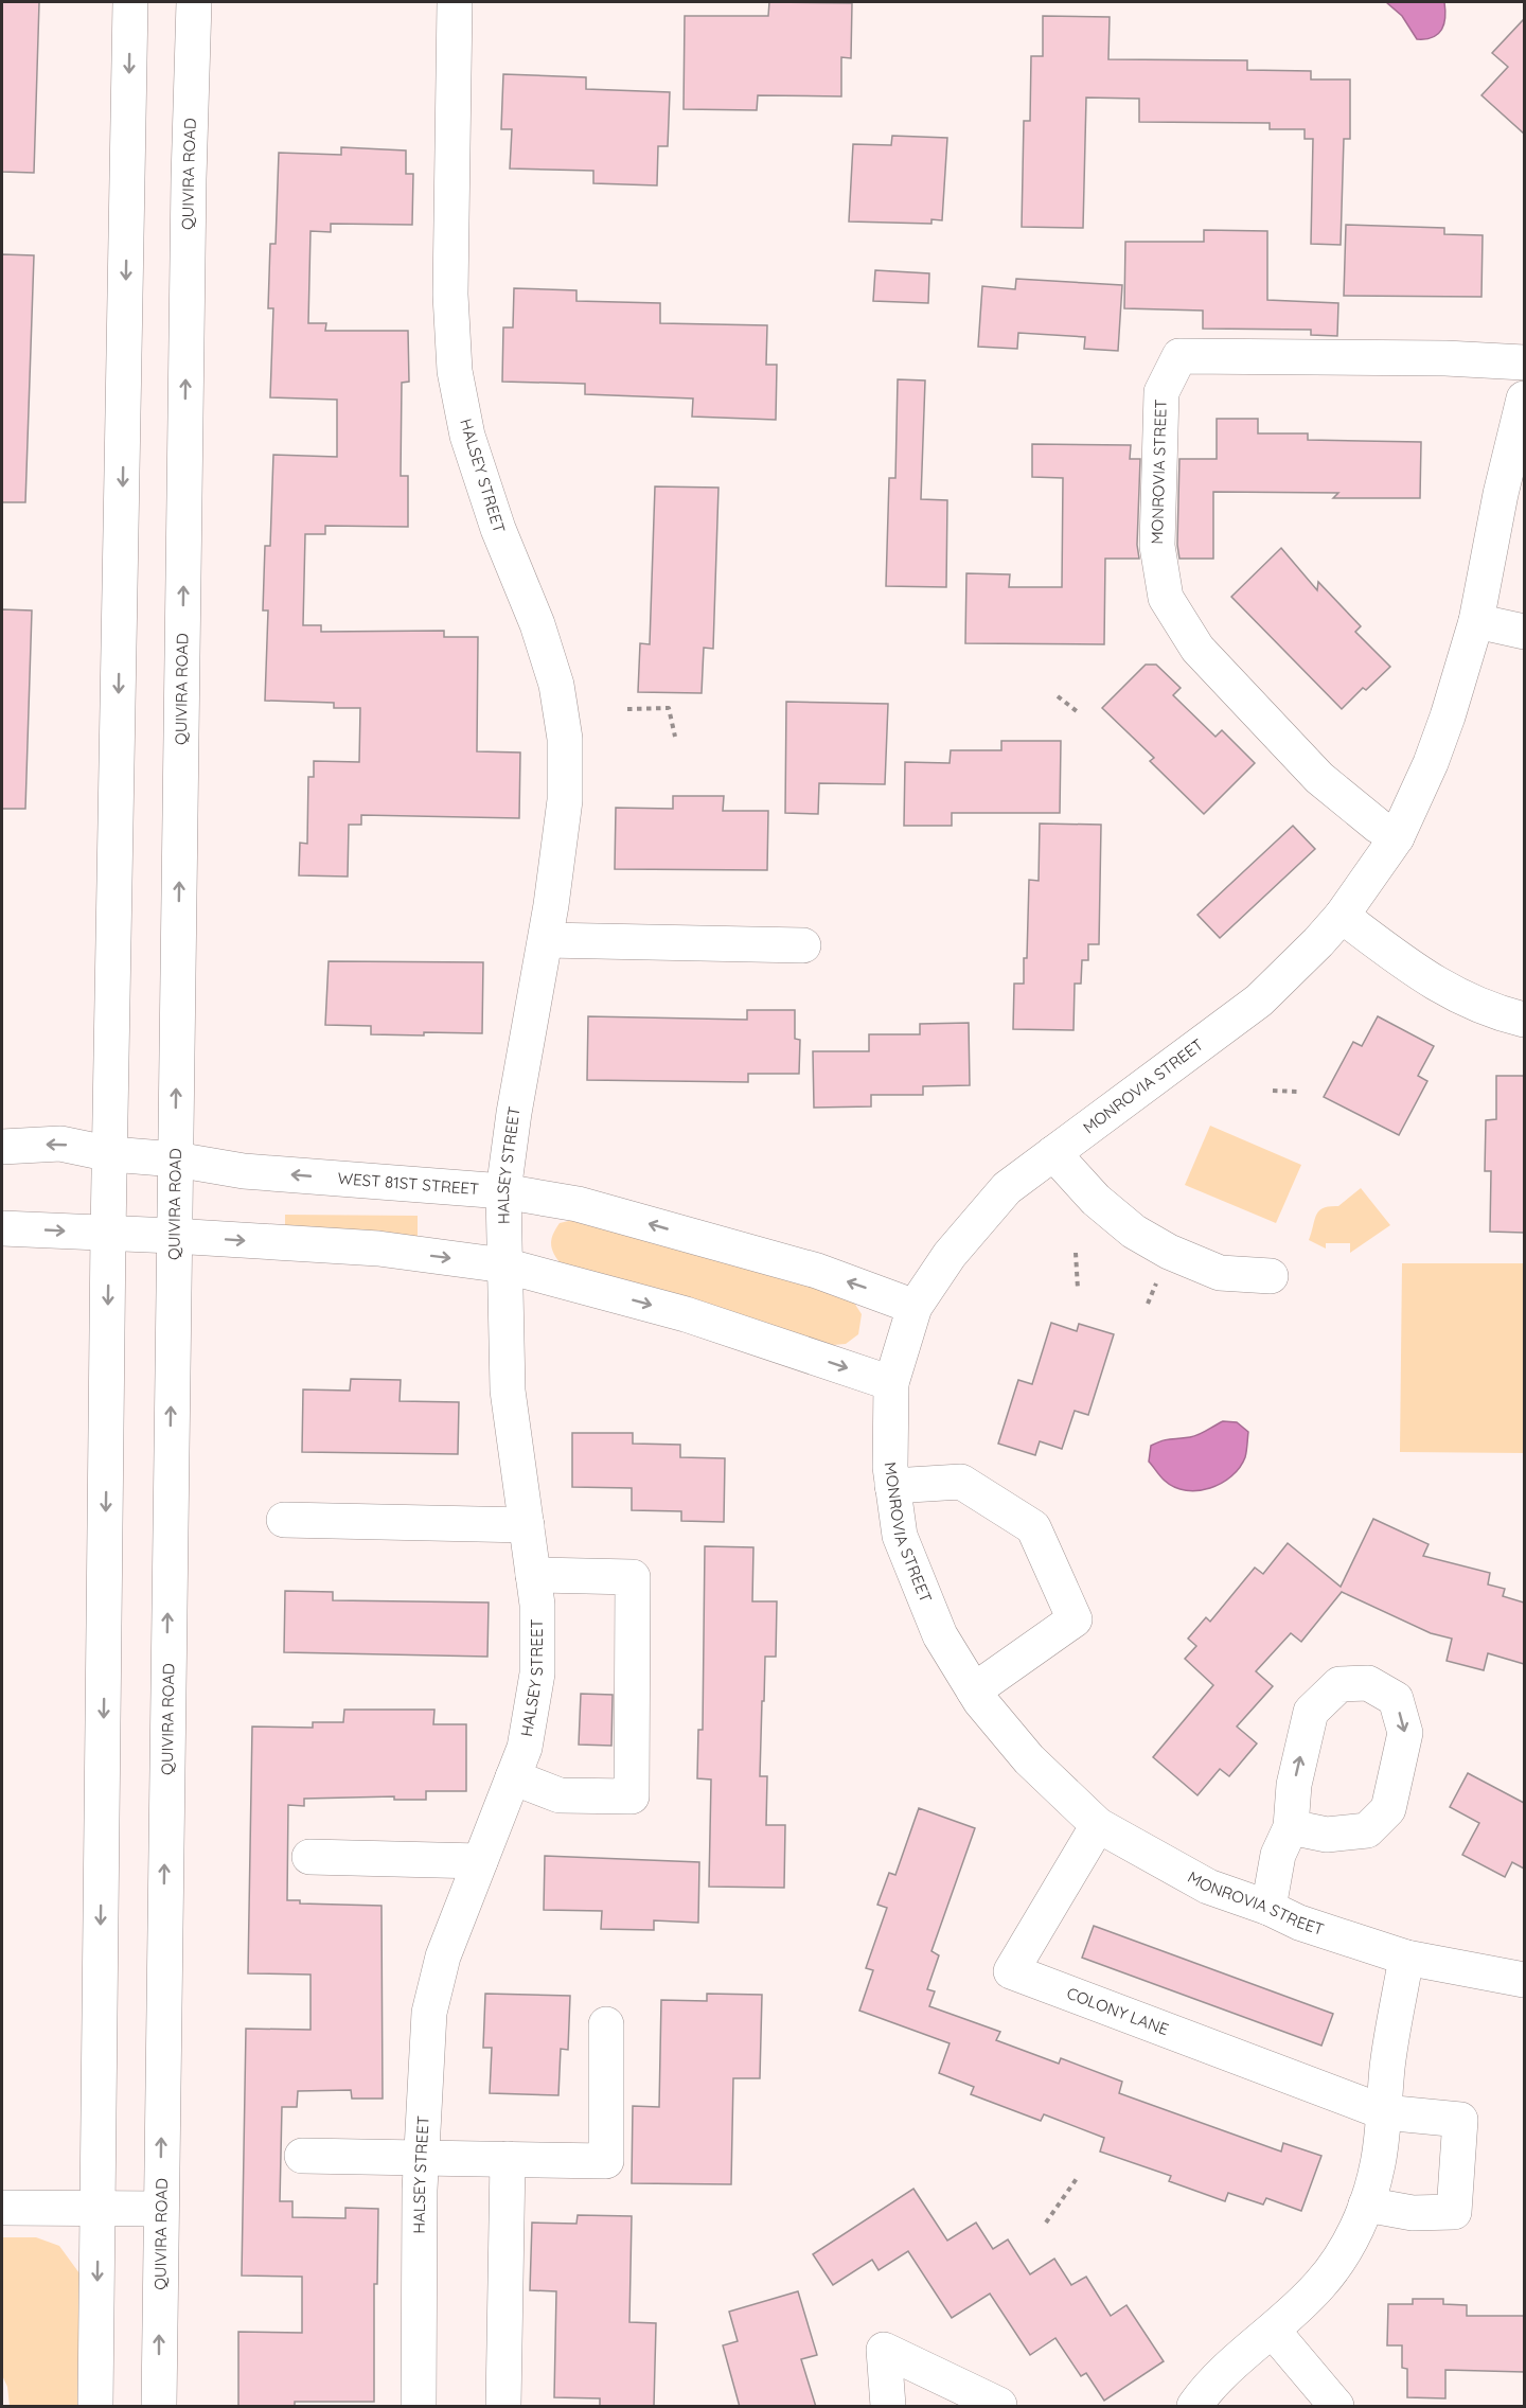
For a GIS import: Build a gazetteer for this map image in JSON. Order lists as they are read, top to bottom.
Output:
{
  "streets": {
    "street": [
      "QUIVIRA ROAD",
      "MONROVIA STREET",
      "HALSEY STREET",
      "WEST 81ST STREET",
      "COLONY LANE"
    ]
  },
  "crossings": [
    ["QUIVIRA ROAD", "WEST 81ST STREET"],
    ["MONROVIA STREET", "WEST 81ST STREET"],
    ["MONROVIA STREET", "COLONY LANE"],
    ["HALSEY STREET", "WEST 81ST STREET"]
  ]
}
